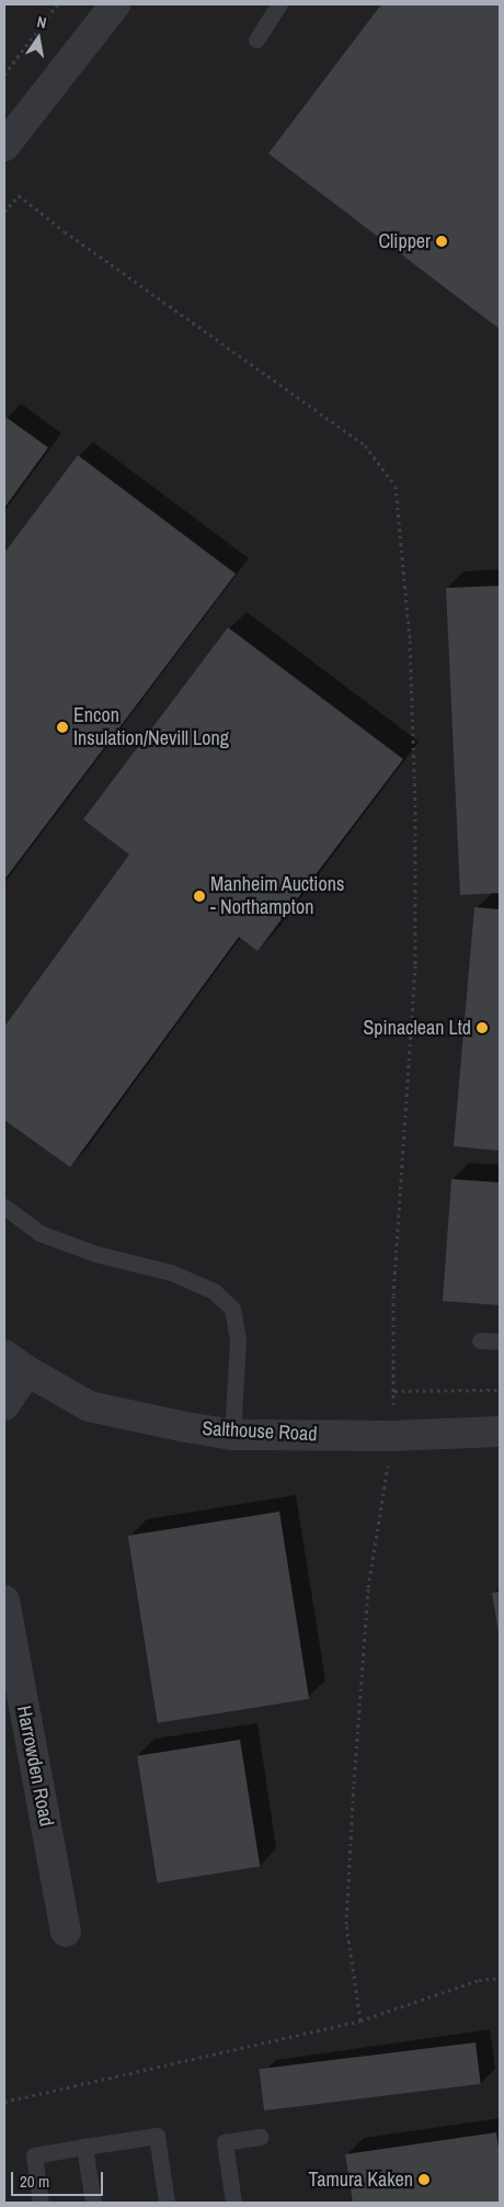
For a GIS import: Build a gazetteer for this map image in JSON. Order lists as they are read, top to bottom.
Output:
{
  "streets": {
    "street": ["Salthouse Road", "Harrowden Road"]
  },
  "places": [
    "Clipper",
    "Encon Insulation/Nevill Long",
    "Manheim Auctions - Northampton",
    "Spinaclean Ltd",
    "Tamura Kaken"
  ],
  "scale_bar": "20 m",
  "north": "top"
}
